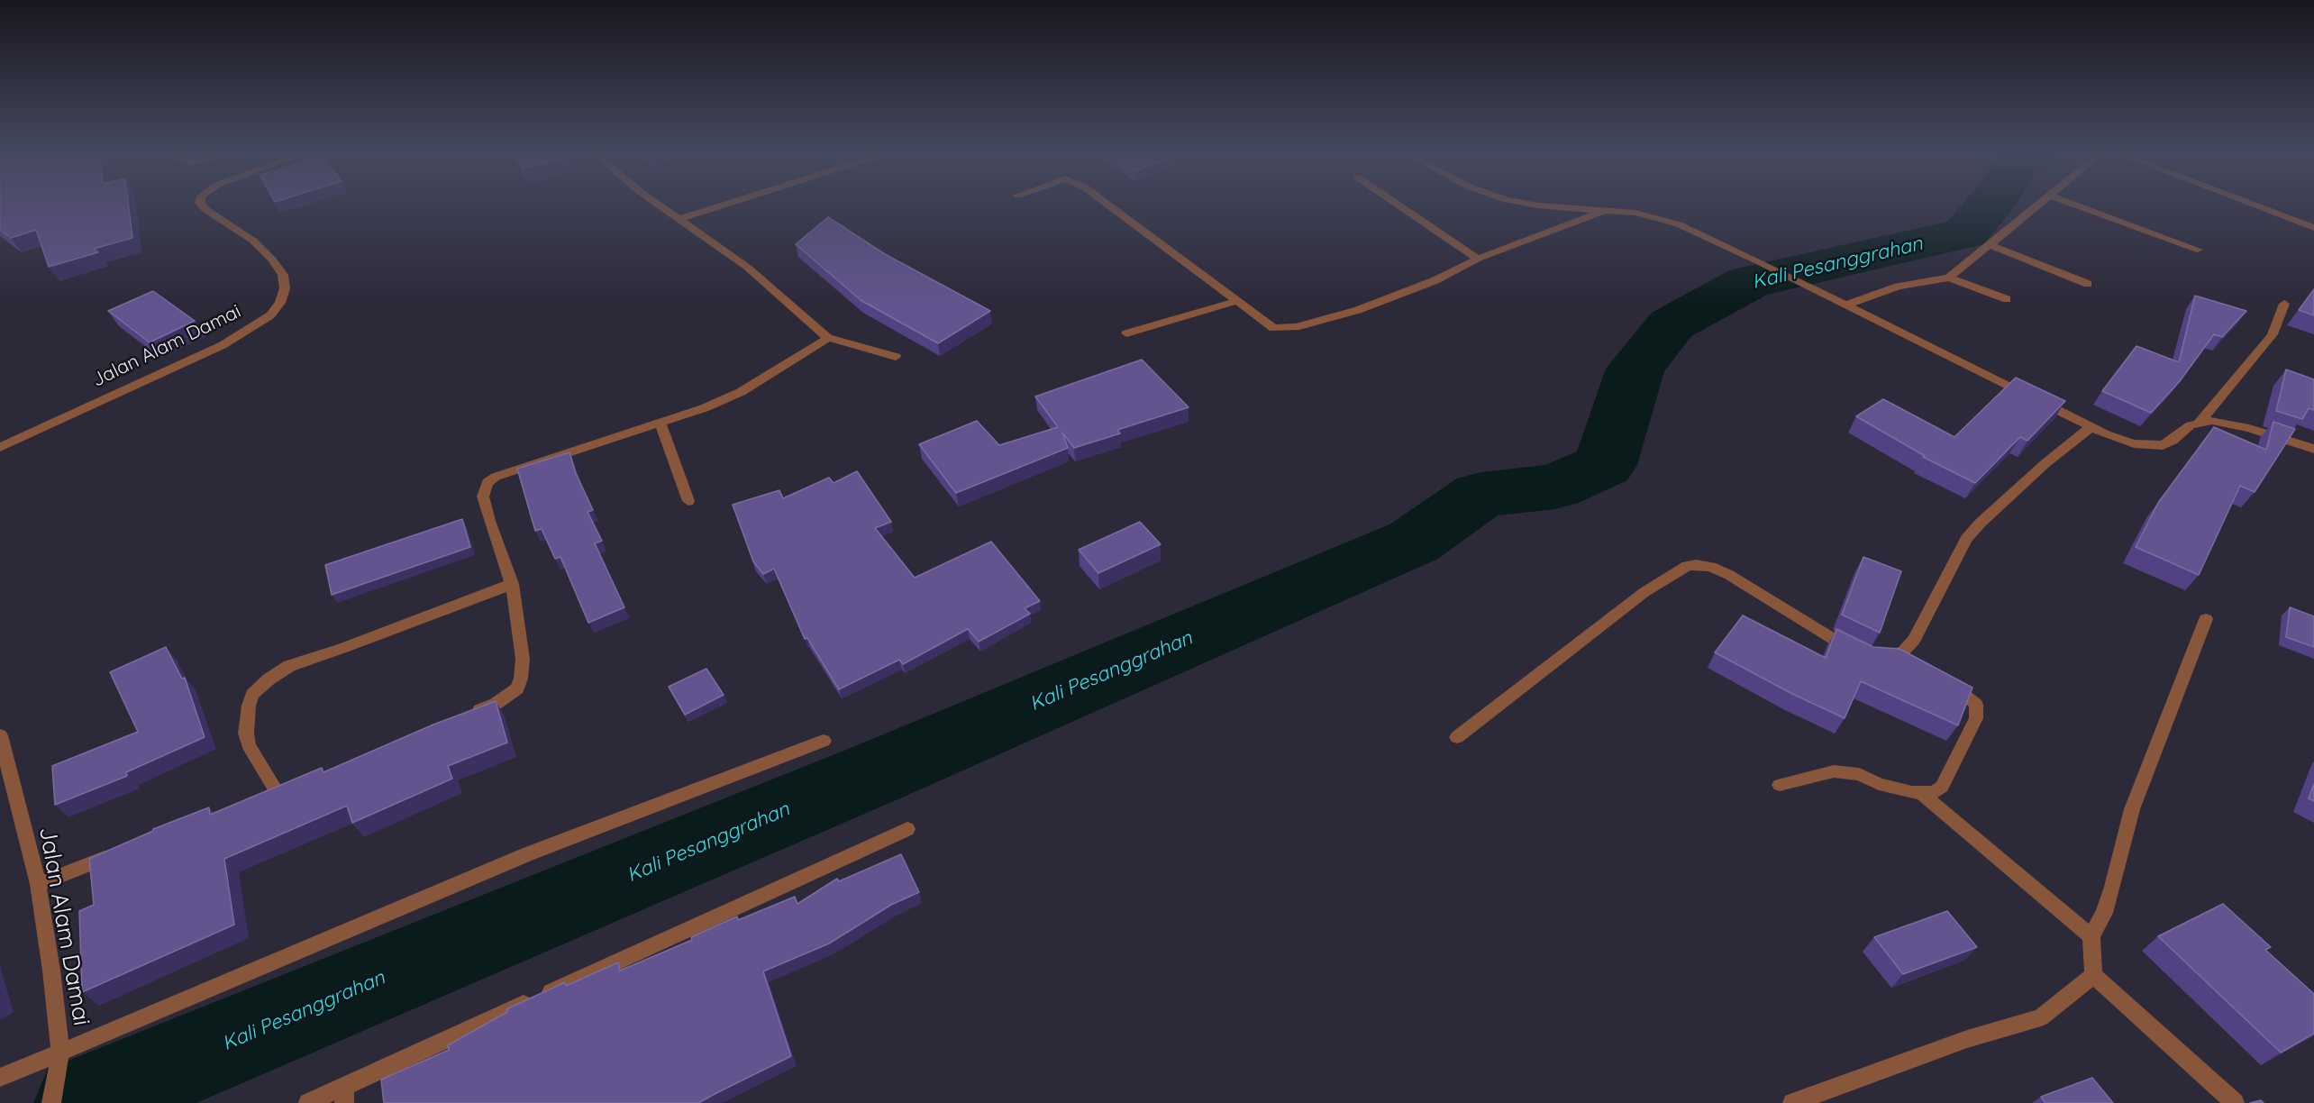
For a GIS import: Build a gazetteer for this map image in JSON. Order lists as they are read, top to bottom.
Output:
{
  "streets": {
    "street": ["Jalan Alam Damai"]
  },
  "water": ["Kali Pesanggrahan"]
}
